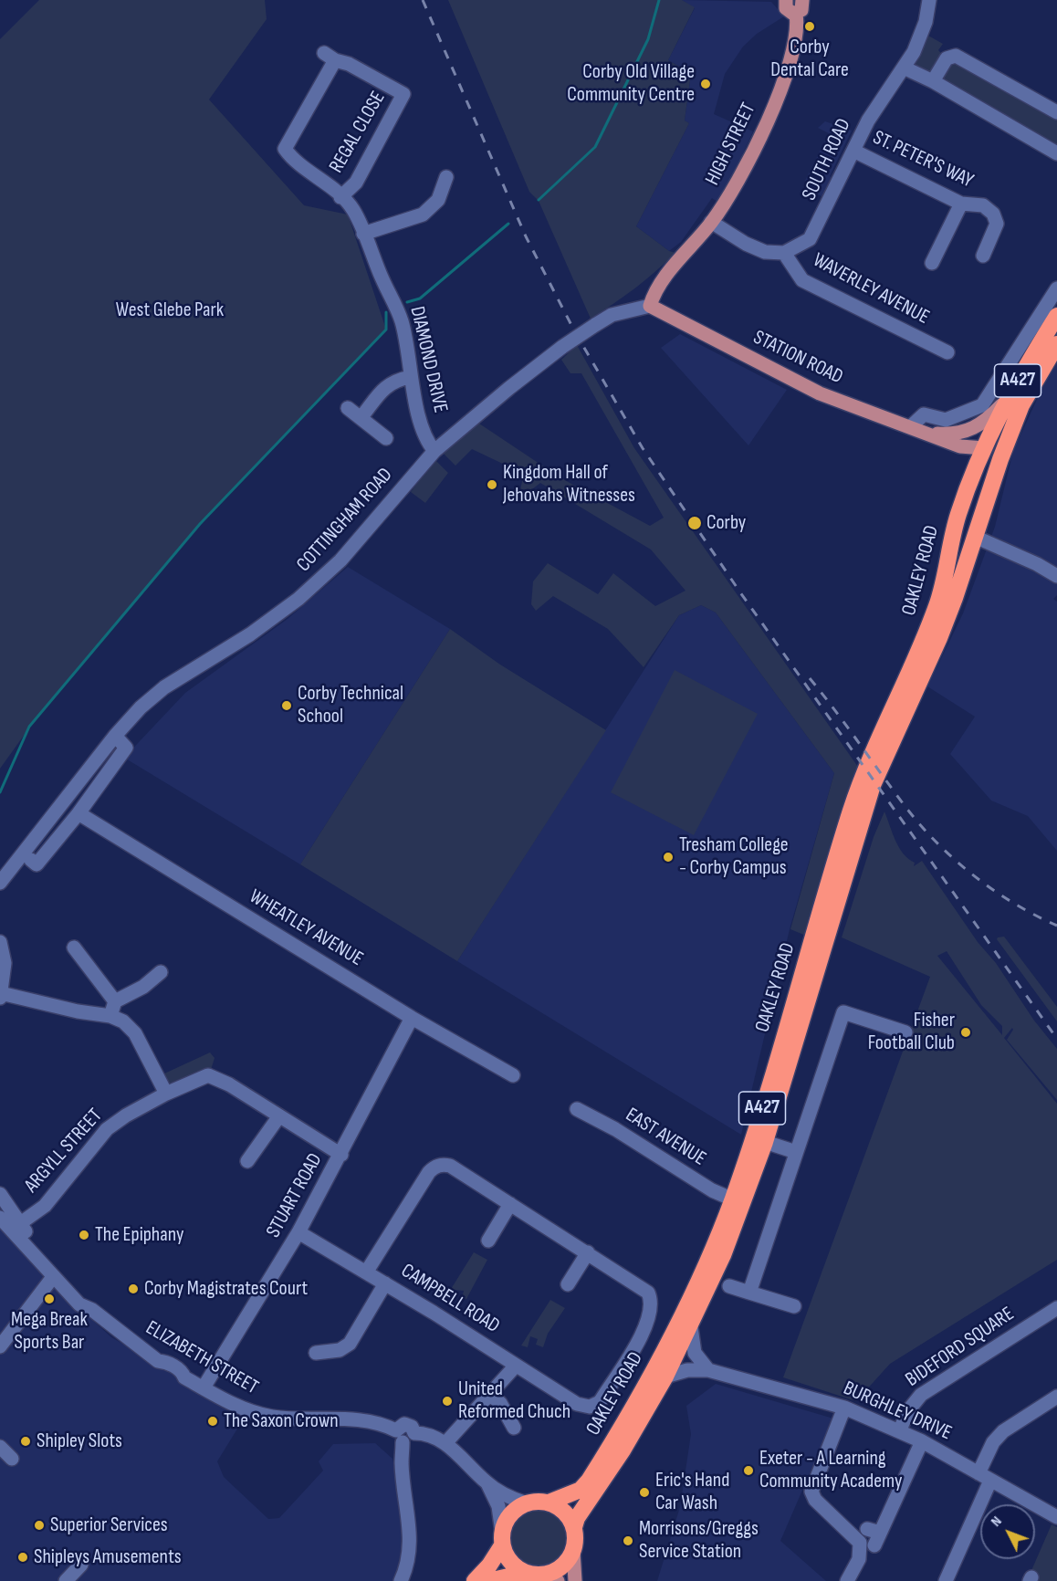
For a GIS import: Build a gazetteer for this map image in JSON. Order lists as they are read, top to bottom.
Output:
{
  "streets": {
    "highway": ["A427", "OAKLEY ROAD"],
    "main road": ["HIGH STREET", "STATION ROAD"],
    "street": [
      "REGAL CLOSE",
      "SOUTH ROAD",
      "ST. PETER'S WAY",
      "WAVERLEY AVENUE",
      "DIAMOND DRIVE",
      "COTTINGHAM ROAD",
      "WHEATLEY AVENUE",
      "EAST AVENUE",
      "ARGYLL STREET",
      "STUART ROAD",
      "CAMPBELL ROAD",
      "BIDEFORD SQUARE",
      "ELIZABETH STREET",
      "BURGHLEY DRIVE"
    ]
  },
  "crossings": [
    ["REGAL CLOSE", "DIAMOND DRIVE"],
    ["HIGH STREET", "STATION ROAD"],
    ["HIGH STREET", "COTTINGHAM ROAD"],
    ["SOUTH ROAD", "ST. PETER'S WAY"],
    ["SOUTH ROAD", "WAVERLEY AVENUE"],
    ["STATION ROAD", "A427"],
    ["STATION ROAD", "COTTINGHAM ROAD"],
    ["STATION ROAD", "OAKLEY ROAD"],
    ["DIAMOND DRIVE", "COTTINGHAM ROAD"],
    ["A427", "OAKLEY ROAD"],
    ["OAKLEY ROAD", "EAST AVENUE"],
    ["OAKLEY ROAD", "BURGHLEY DRIVE"],
    ["WHEATLEY AVENUE", "STUART ROAD"],
    ["ARGYLL STREET", "STUART ROAD"],
    ["ARGYLL STREET", "ELIZABETH STREET"],
    ["STUART ROAD", "CAMPBELL ROAD"],
    ["STUART ROAD", "ELIZABETH STREET"],
    ["BIDEFORD SQUARE", "BURGHLEY DRIVE"]
  ],
  "parks": ["West Glebe Park"],
  "places": [
    "Corby Dental Care",
    "Corby Old Village Community Centre",
    "Kingdom Hall of Jehovahs Witnesses",
    "Corby",
    "Corby Technical School",
    "Tresham College - Corby Campus",
    "Fisher Football Club",
    "The Epiphany",
    "Corby Magistrates Court",
    "Mega Break Sports Bar",
    "United Reformed Chuch",
    "The Saxon Crown",
    "Shipley Slots",
    "Exeter - A Learning Community Academy",
    "Eric's Hand Car Wash",
    "Superior Services",
    "Morrisons/Greggs Service Station",
    "Shipleys Amusements"
  ],
  "north": "top left"
}
